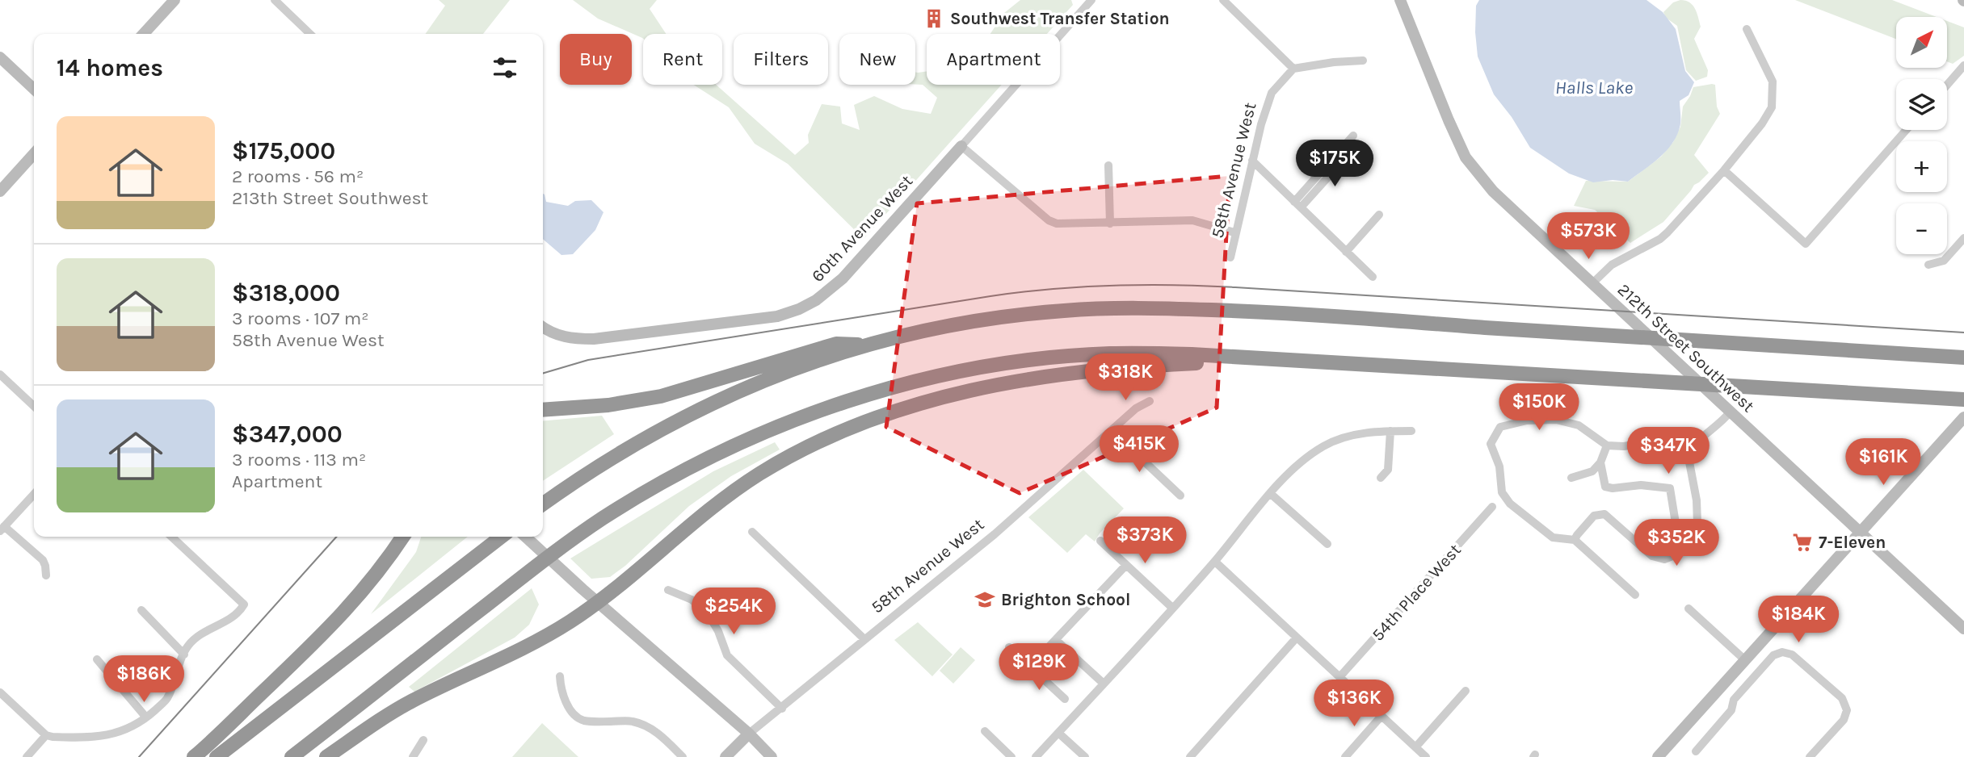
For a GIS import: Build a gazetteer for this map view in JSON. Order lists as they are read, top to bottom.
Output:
{
  "streets": {
    "main road": ["58th Avenue West", "60th Avenue West", "212th Street Southwest"],
    "street": ["54th Place West"]
  },
  "water": ["Halls Lake"],
  "places": {
    "building": ["Southwest Transfer Station"],
    "supermarket": ["7-Eleven"],
    "school or university": ["Brighton School"]
  },
  "north": "top right",
  "page": {
    "map_buttons": ["+", "−"],
    "chip": [
      "Buy",
      "Rent",
      "Filters",
      "New",
      "Apartment"
    ],
    "heading": "14 homes",
    "list": [
      {
        "name": "$175,000",
        "note": "2 rooms · 56 m² · 213th Street Southwest"
      },
      {
        "name": "$318,000",
        "note": "3 rooms · 107 m² · 58th Avenue West"
      },
      {
        "name": "$347,000",
        "note": "3 rooms · 113 m² · Apartment"
      }
    ],
    "price": [
      "$175K",
      "$573K",
      "$318K",
      "$150K",
      "$415K",
      "$347K",
      "$161K",
      "$373K",
      "$352K",
      "$254K",
      "$184K",
      "$129K",
      "$186K",
      "$136K"
    ]
  }
}
